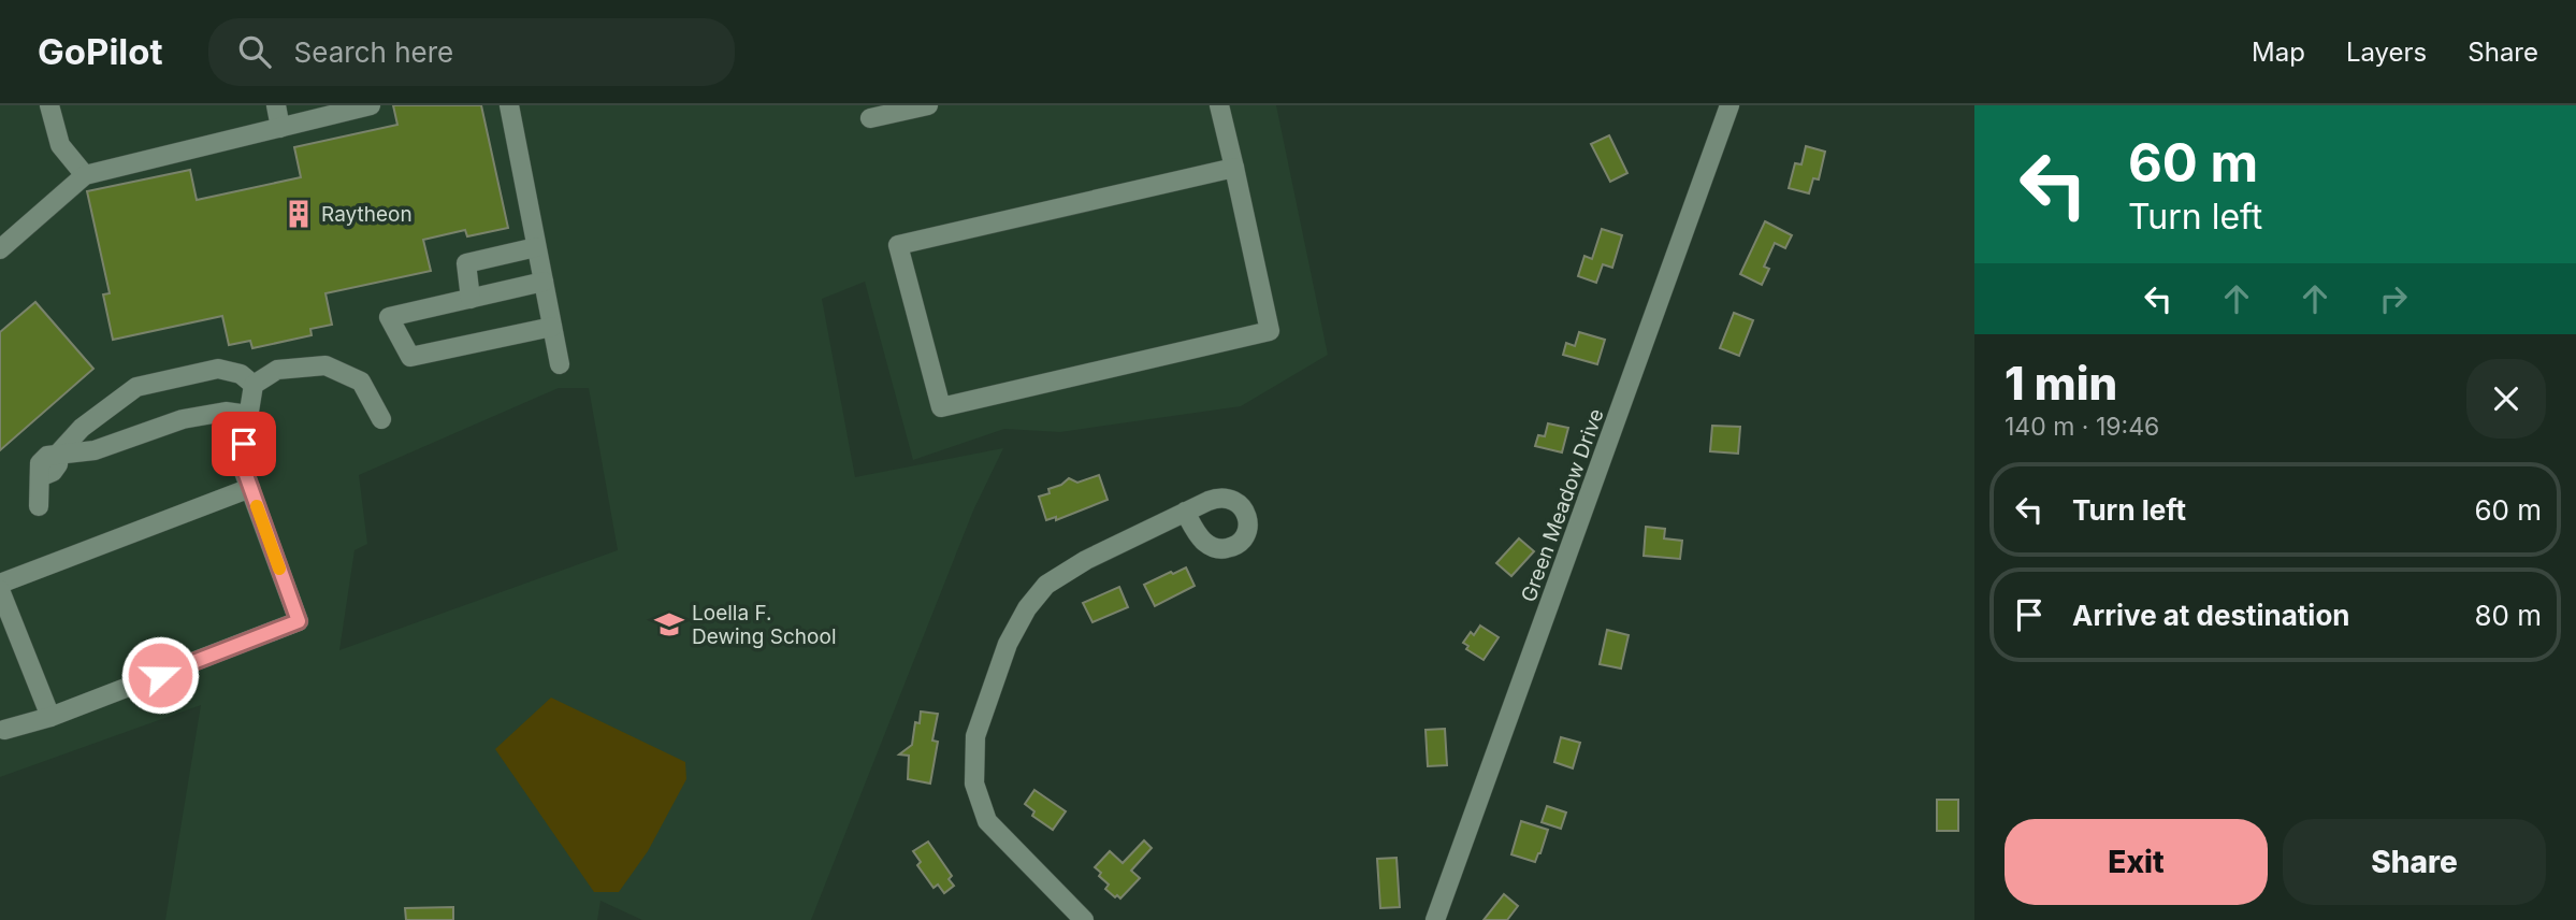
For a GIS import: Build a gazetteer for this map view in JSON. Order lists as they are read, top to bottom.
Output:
{
  "streets": {
    "street": ["Green Meadow Drive"]
  },
  "places": {
    "building": ["Raytheon"],
    "school or university": ["Loella F. Dewing School"]
  },
  "page": {
    "header": "GoPilot",
    "search": "Search here",
    "nav": ["Map", "Layers", "Share"],
    "turn": ["60 m", "Turn left"],
    "heading": ["1 min", "140 m · 19:46"],
    "list": [
      {
        "name": "Turn left",
        "value": "60 m"
      },
      {
        "name": "Arrive at destination",
        "value": "80 m"
      }
    ],
    "buttons": ["Exit", "Share"]
  }
}
